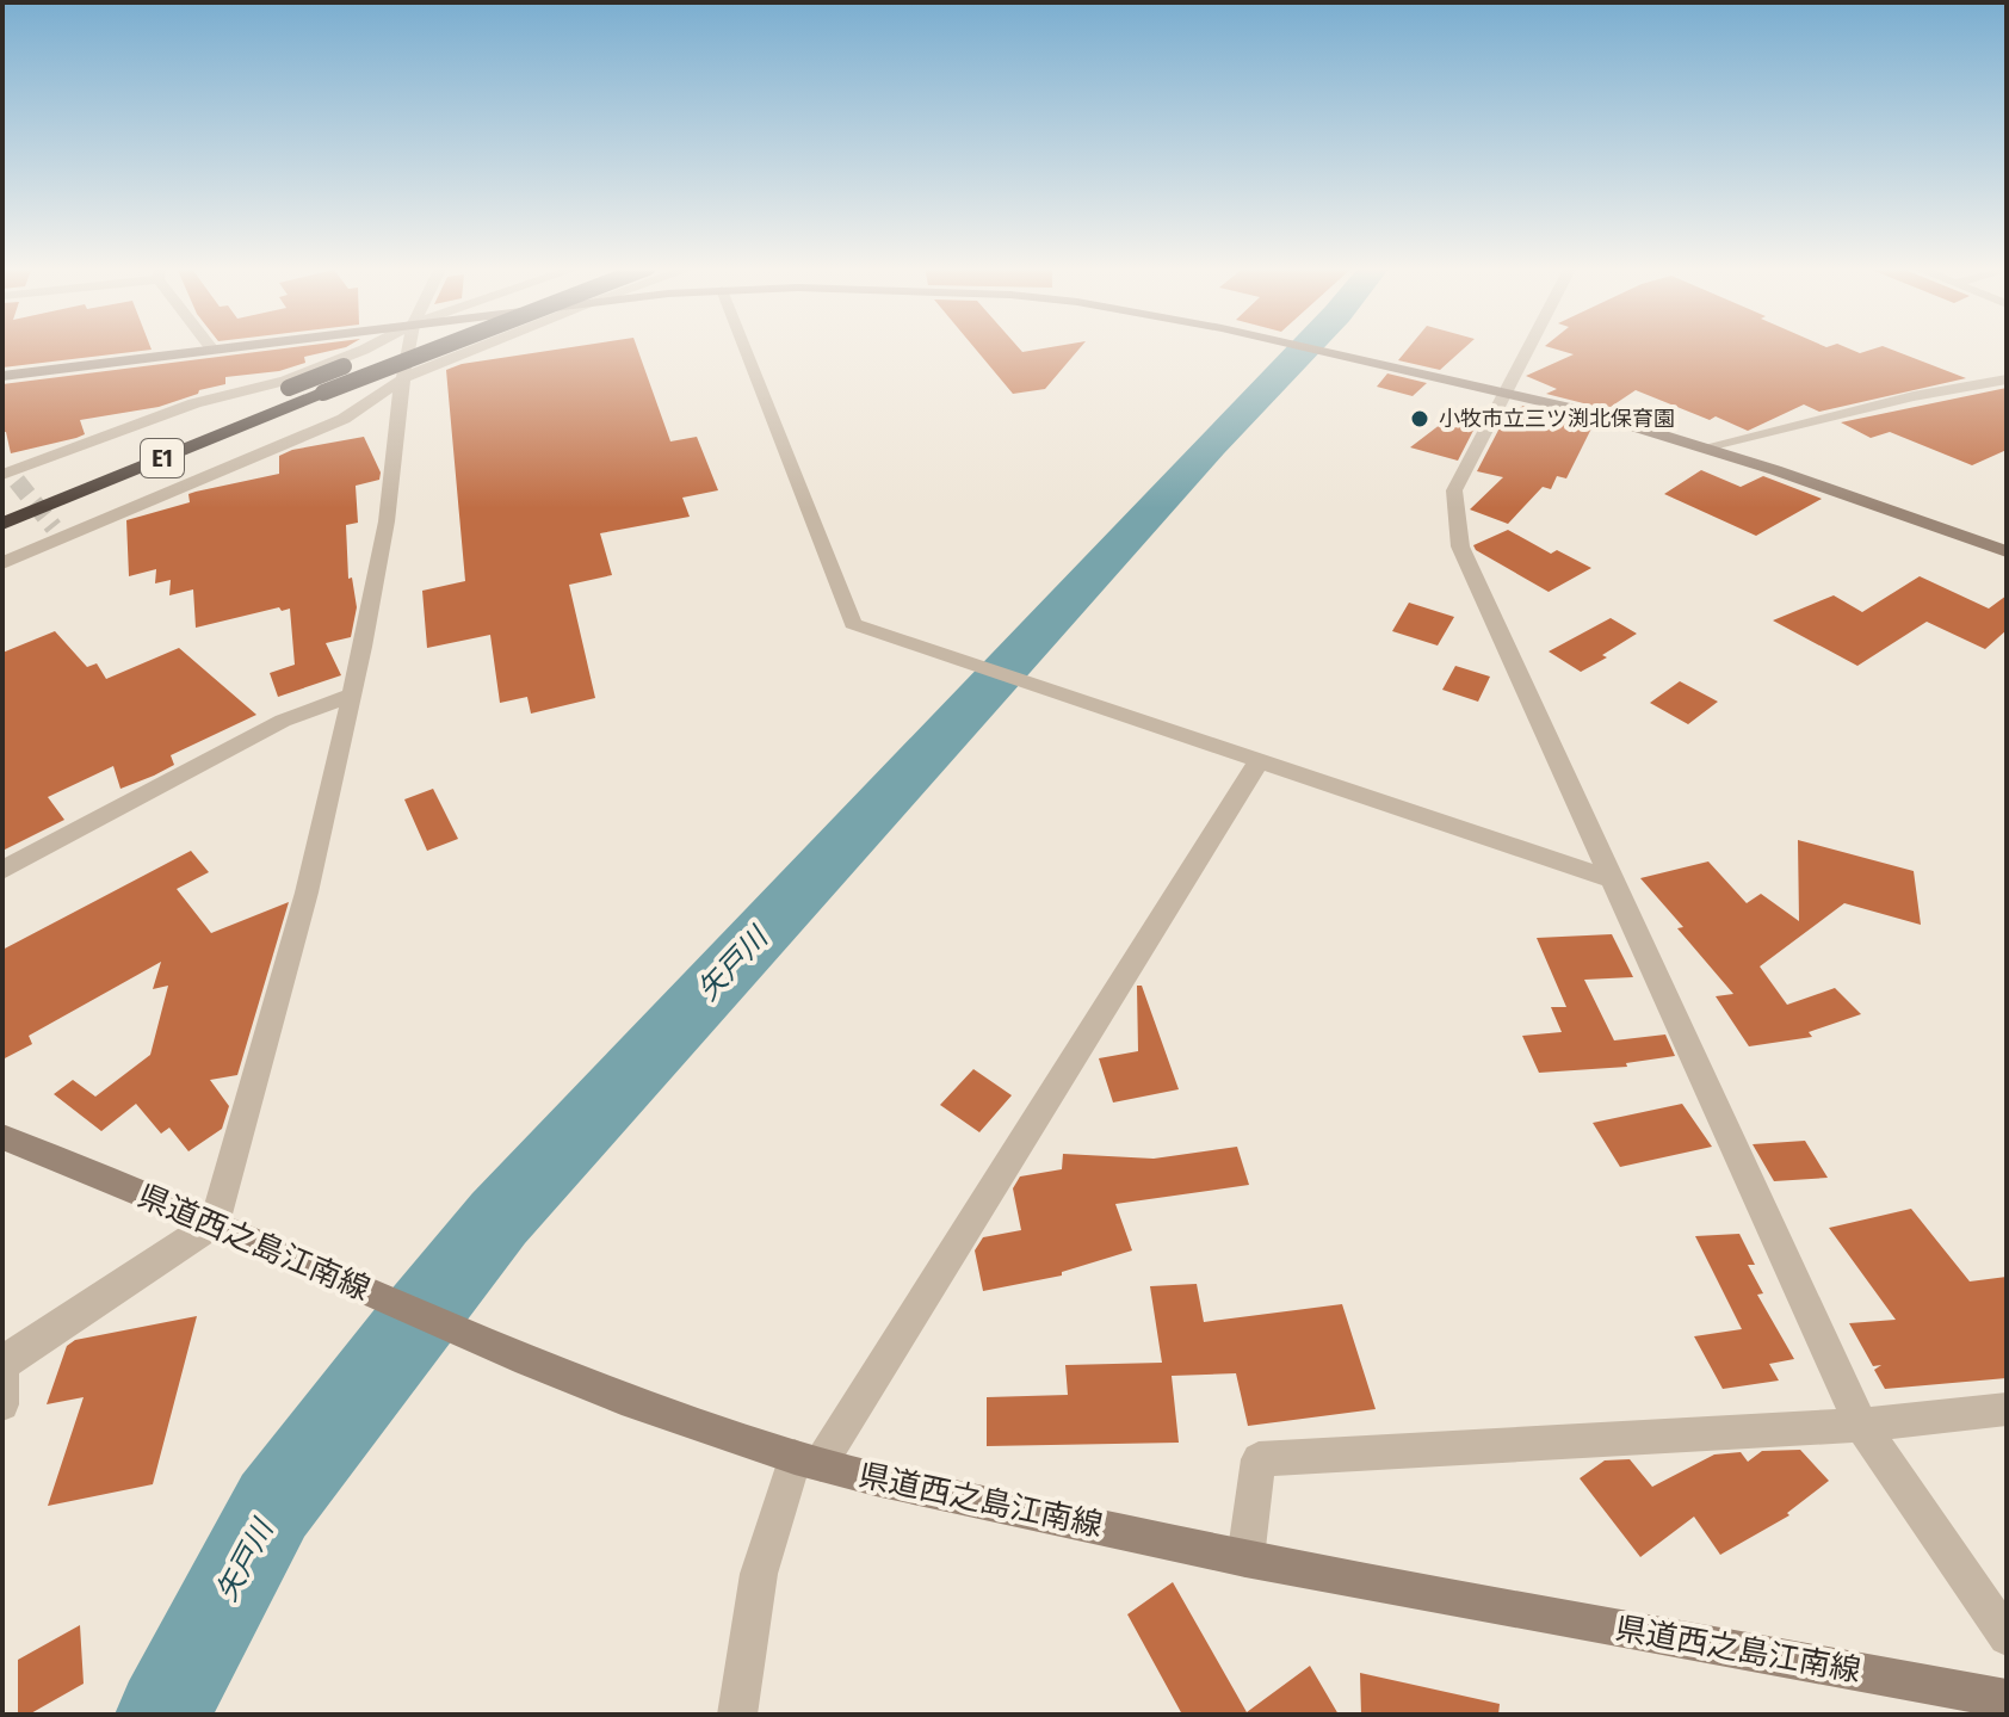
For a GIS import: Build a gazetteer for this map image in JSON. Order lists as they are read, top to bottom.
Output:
{
  "streets": {
    "highway": ["E1"],
    "street": ["県道西之島江南線"]
  },
  "water": ["矢戸川"],
  "places": ["小牧市立三ツ渕北保育園"]
}
